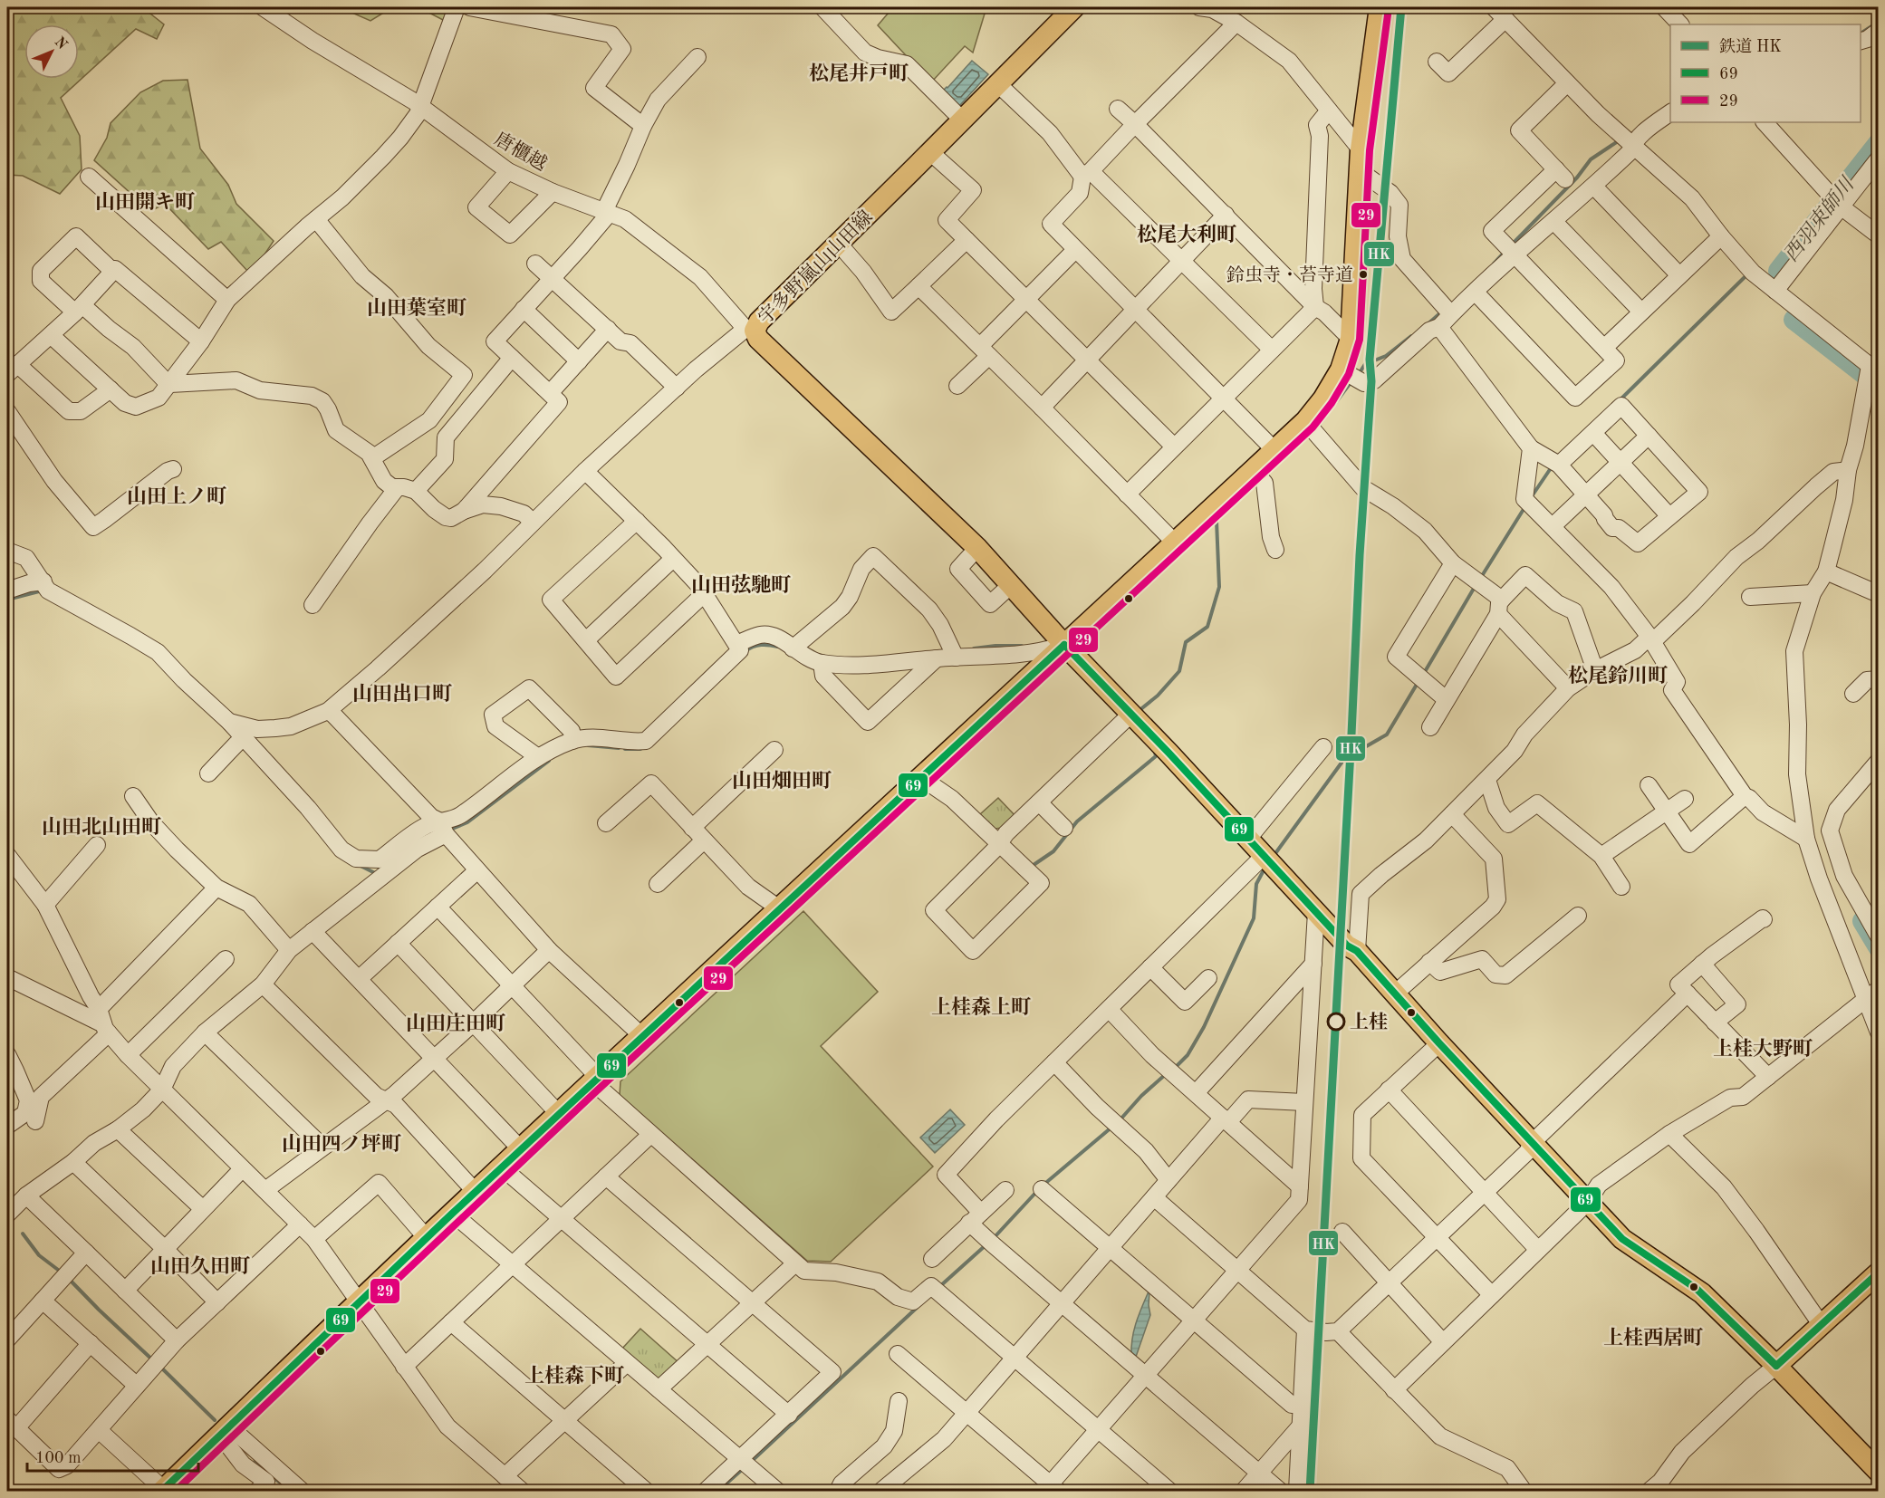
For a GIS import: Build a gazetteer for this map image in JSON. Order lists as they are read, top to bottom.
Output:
{
  "streets": {
    "main road": ["宇多野嵐山山田線"],
    "street": ["唐櫃越"]
  },
  "crossings": [
    ["唐櫃越", "宇多野嵐山山田線"]
  ],
  "districts": [
    "松尾井戸町",
    "山田開キ町",
    "松尾大利町",
    "山田葉室町",
    "山田上ノ町",
    "山田弦馳町",
    "松尾鈴川町",
    "山田出口町",
    "山田畑田町",
    "山田北山田町",
    "上桂森上町",
    "山田庄田町",
    "上桂大野町",
    "山田四ノ坪町",
    "山田久田町",
    "上桂西居町",
    "上桂森下町"
  ],
  "water": ["西羽束師川"],
  "places": ["鈴虫寺・苔寺道", "上桂"],
  "lines": ["rail line HK", "transit line 29", "transit line 69"],
  "legend": ["鉄道 HK", "69", "29"],
  "scale_bar": "100 m",
  "north": "top right"
}
